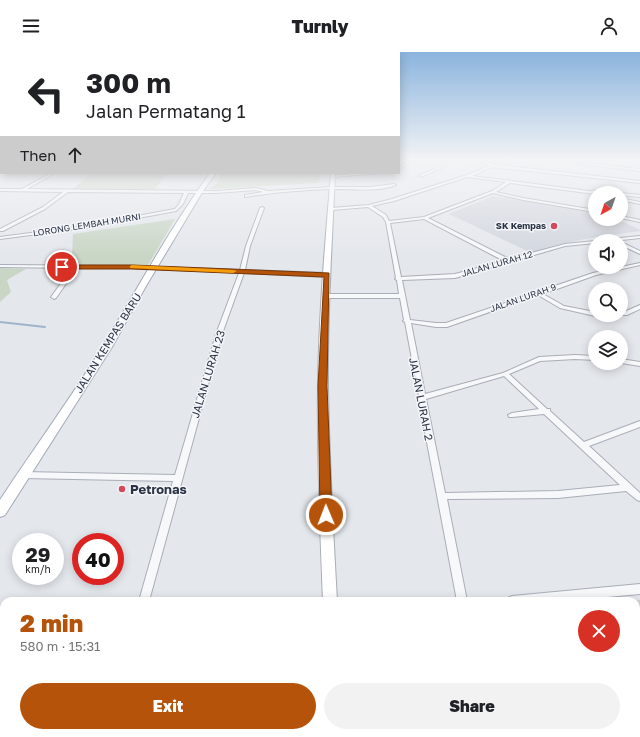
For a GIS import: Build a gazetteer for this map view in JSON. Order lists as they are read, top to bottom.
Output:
{
  "streets": {
    "main road": ["JALAN KEMPAS BARU"],
    "street": [
      "LORONG LEMBAH MURNI",
      "JALAN LURAH 12",
      "JALAN LURAH 9",
      "JALAN LURAH 23",
      "JALAN LURAH 2"
    ]
  },
  "crossings": [
    ["JALAN LURAH 12", "JALAN LURAH 2"],
    ["JALAN LURAH 9", "JALAN LURAH 2"]
  ],
  "places": ["SK Kempas", "Petronas"],
  "north": "bottom left",
  "page": {
    "header": "Turnly",
    "turn": ["300 m", "Jalan Permatang 1"],
    "then": "Then",
    "speed": "29 km/h",
    "limit": "40",
    "heading": ["2 min", "580 m · 15:31"],
    "buttons": ["Exit", "Share"]
  }
}
